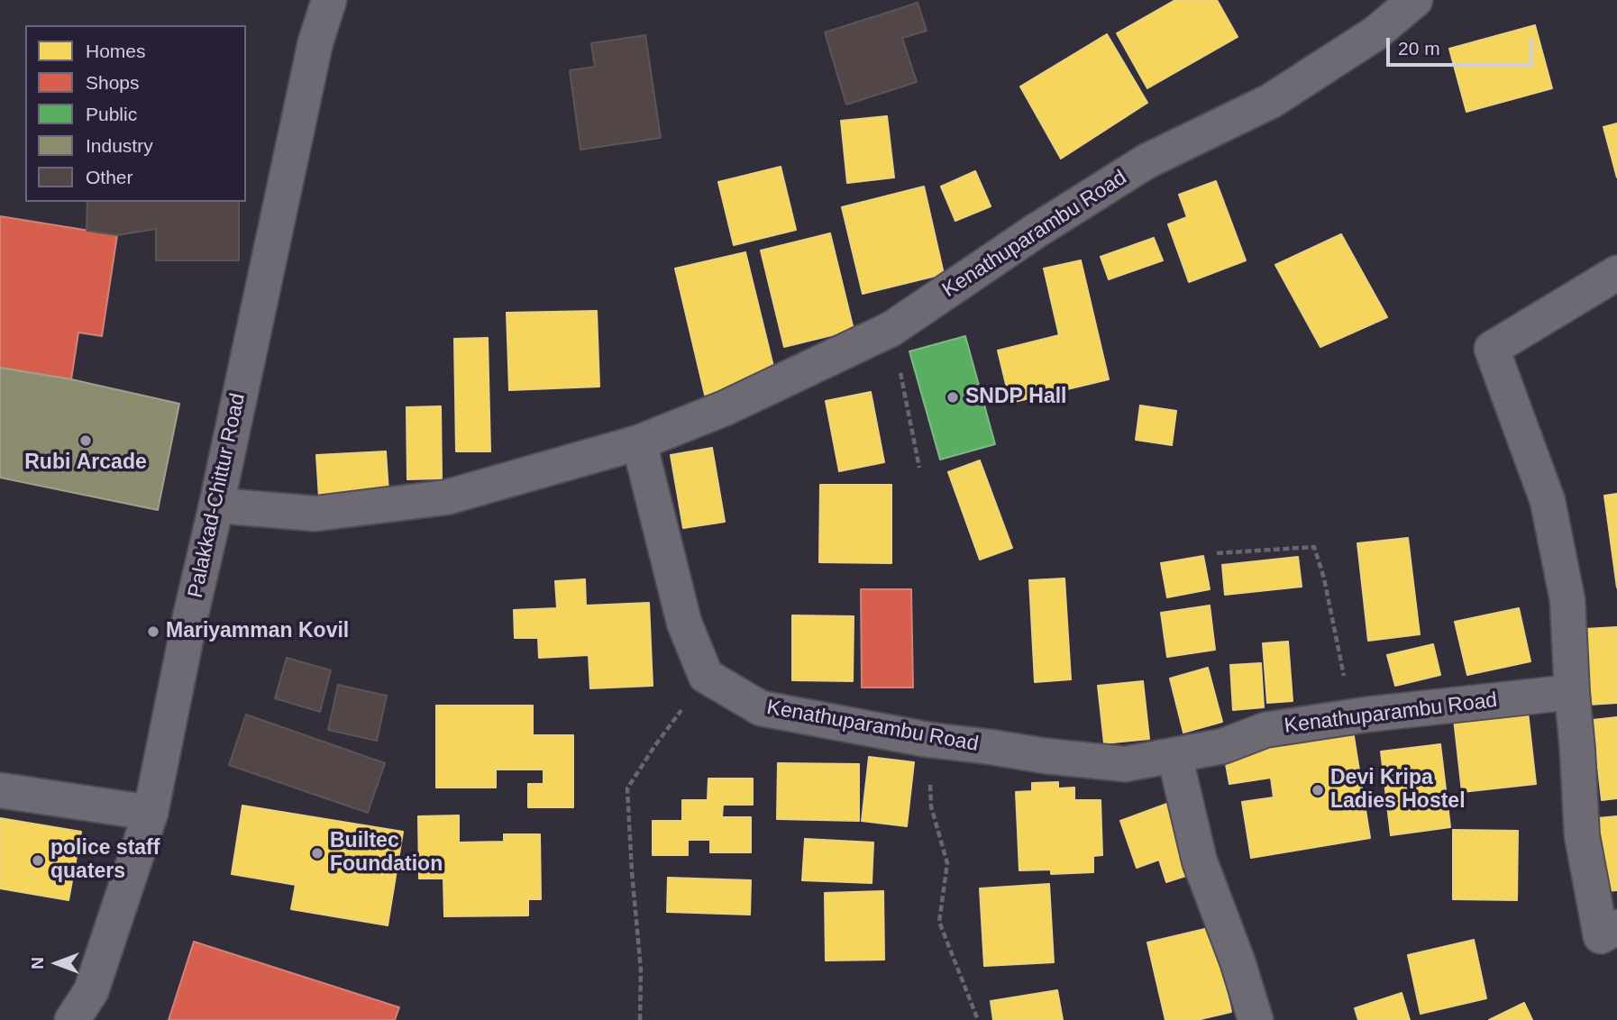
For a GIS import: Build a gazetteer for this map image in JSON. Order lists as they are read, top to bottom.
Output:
{
  "streets": {
    "street": ["Kenathuparambu Road", "Palakkad-Chittur Road"]
  },
  "crossings": [
    ["Kenathuparambu Road", "Palakkad-Chittur Road"]
  ],
  "places": [
    "SNDP Hall",
    "Rubi Arcade",
    "Mariyamman Kovil",
    "Devi Kripa Ladies Hostel",
    "Builtec Foundation",
    "police staff quaters"
  ],
  "legend": [
    "Homes",
    "Shops",
    "Public",
    "Industry",
    "Other"
  ],
  "scale_bar": "20 m",
  "north": "left"
}
